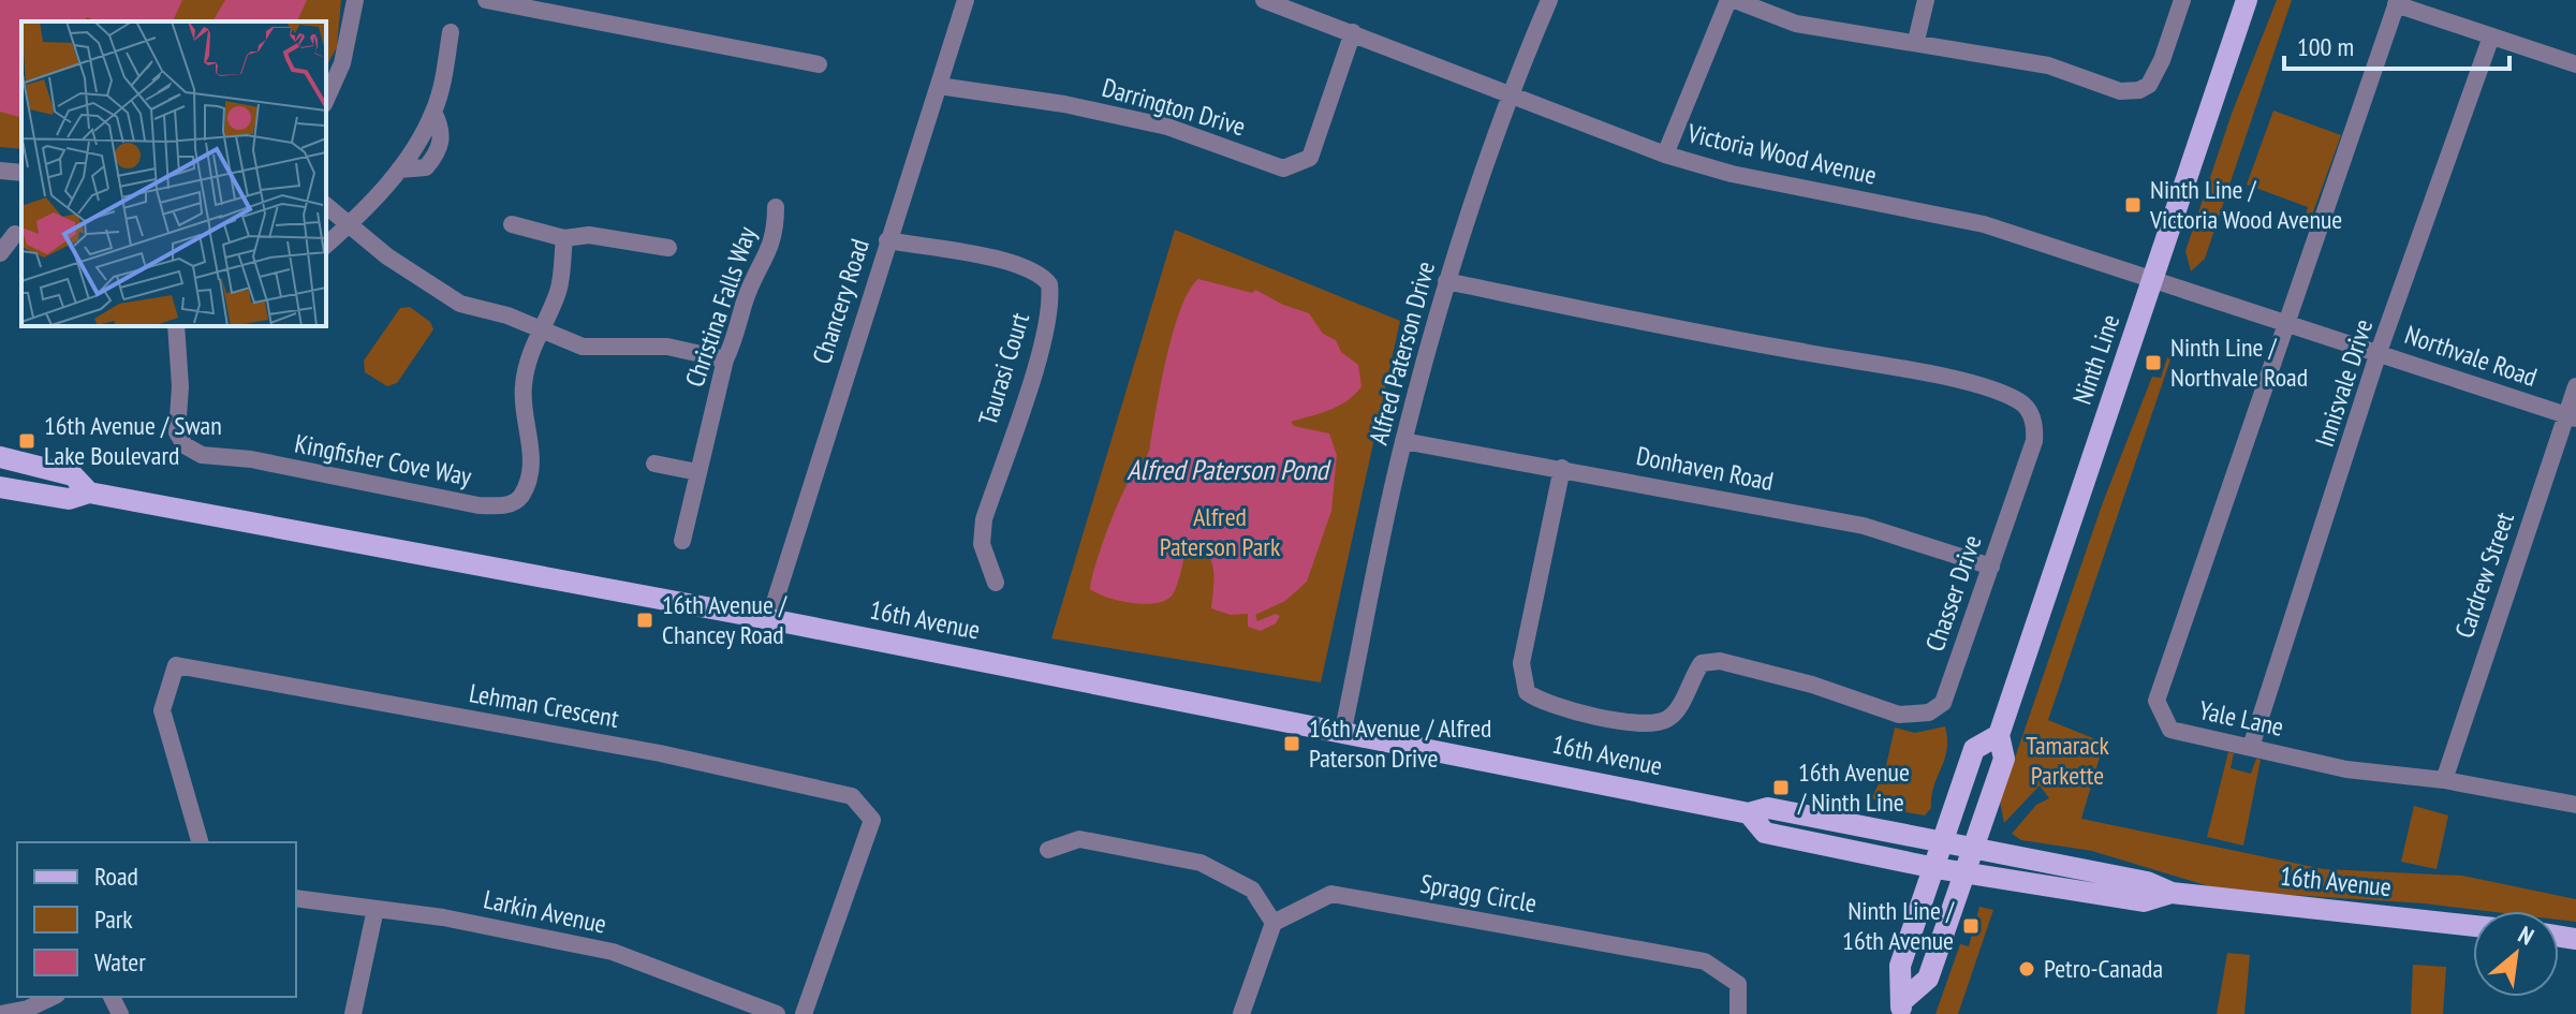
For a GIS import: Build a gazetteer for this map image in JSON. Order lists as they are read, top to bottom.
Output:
{
  "streets": {
    "main road": ["Ninth Line", "16th Avenue"],
    "street": [
      "Darrington Drive",
      "Victoria Wood Avenue",
      "Chancery Road",
      "Christina Falls Way",
      "Alfred Paterson Drive",
      "Northvale Road",
      "Taurasi Court",
      "Innisvale Drive",
      "Kingfisher Cove Way",
      "Donhaven Road",
      "Cardrew Street",
      "Chasser Drive",
      "Lehman Crescent",
      "Yale Lane",
      "Spragg Circle",
      "Larkin Avenue"
    ]
  },
  "crossings": [
    ["Darrington Drive", "Victoria Wood Avenue"],
    ["Darrington Drive", "Chancery Road"],
    ["Victoria Wood Avenue", "Alfred Paterson Drive"],
    ["Victoria Wood Avenue", "Northvale Road"],
    ["Victoria Wood Avenue", "Ninth Line"],
    ["Chancery Road", "Taurasi Court"],
    ["Chancery Road", "16th Avenue"],
    ["Alfred Paterson Drive", "Donhaven Road"],
    ["Alfred Paterson Drive", "Chasser Drive"],
    ["Alfred Paterson Drive", "16th Avenue"],
    ["Northvale Road", "Ninth Line"],
    ["Northvale Road", "Innisvale Drive"],
    ["Northvale Road", "Cardrew Street"],
    ["Northvale Road", "Yale Lane"],
    ["Ninth Line", "16th Avenue"],
    ["Innisvale Drive", "Yale Lane"],
    ["Donhaven Road", "Chasser Drive"],
    ["Cardrew Street", "Yale Lane"]
  ],
  "water": ["Alfred Paterson Pond"],
  "parks": ["Alfred Paterson Park", "Tamarack Parkette"],
  "places": {
    "transit": [
      "Ninth Line / Victoria Wood Avenue",
      "Ninth Line / Northvale Road",
      "16th Avenue / Swan Lake Boulevard",
      "16th Avenue / Chancey Road",
      "16th Avenue / Alfred Paterson Drive",
      "16th Avenue / Ninth Line",
      "Ninth Line / 16th Avenue"
    ],
    "other": ["Petro-Canada"]
  },
  "legend": ["Road", "Park", "Water"],
  "scale_bar": "100 m",
  "north": "top right"
}
